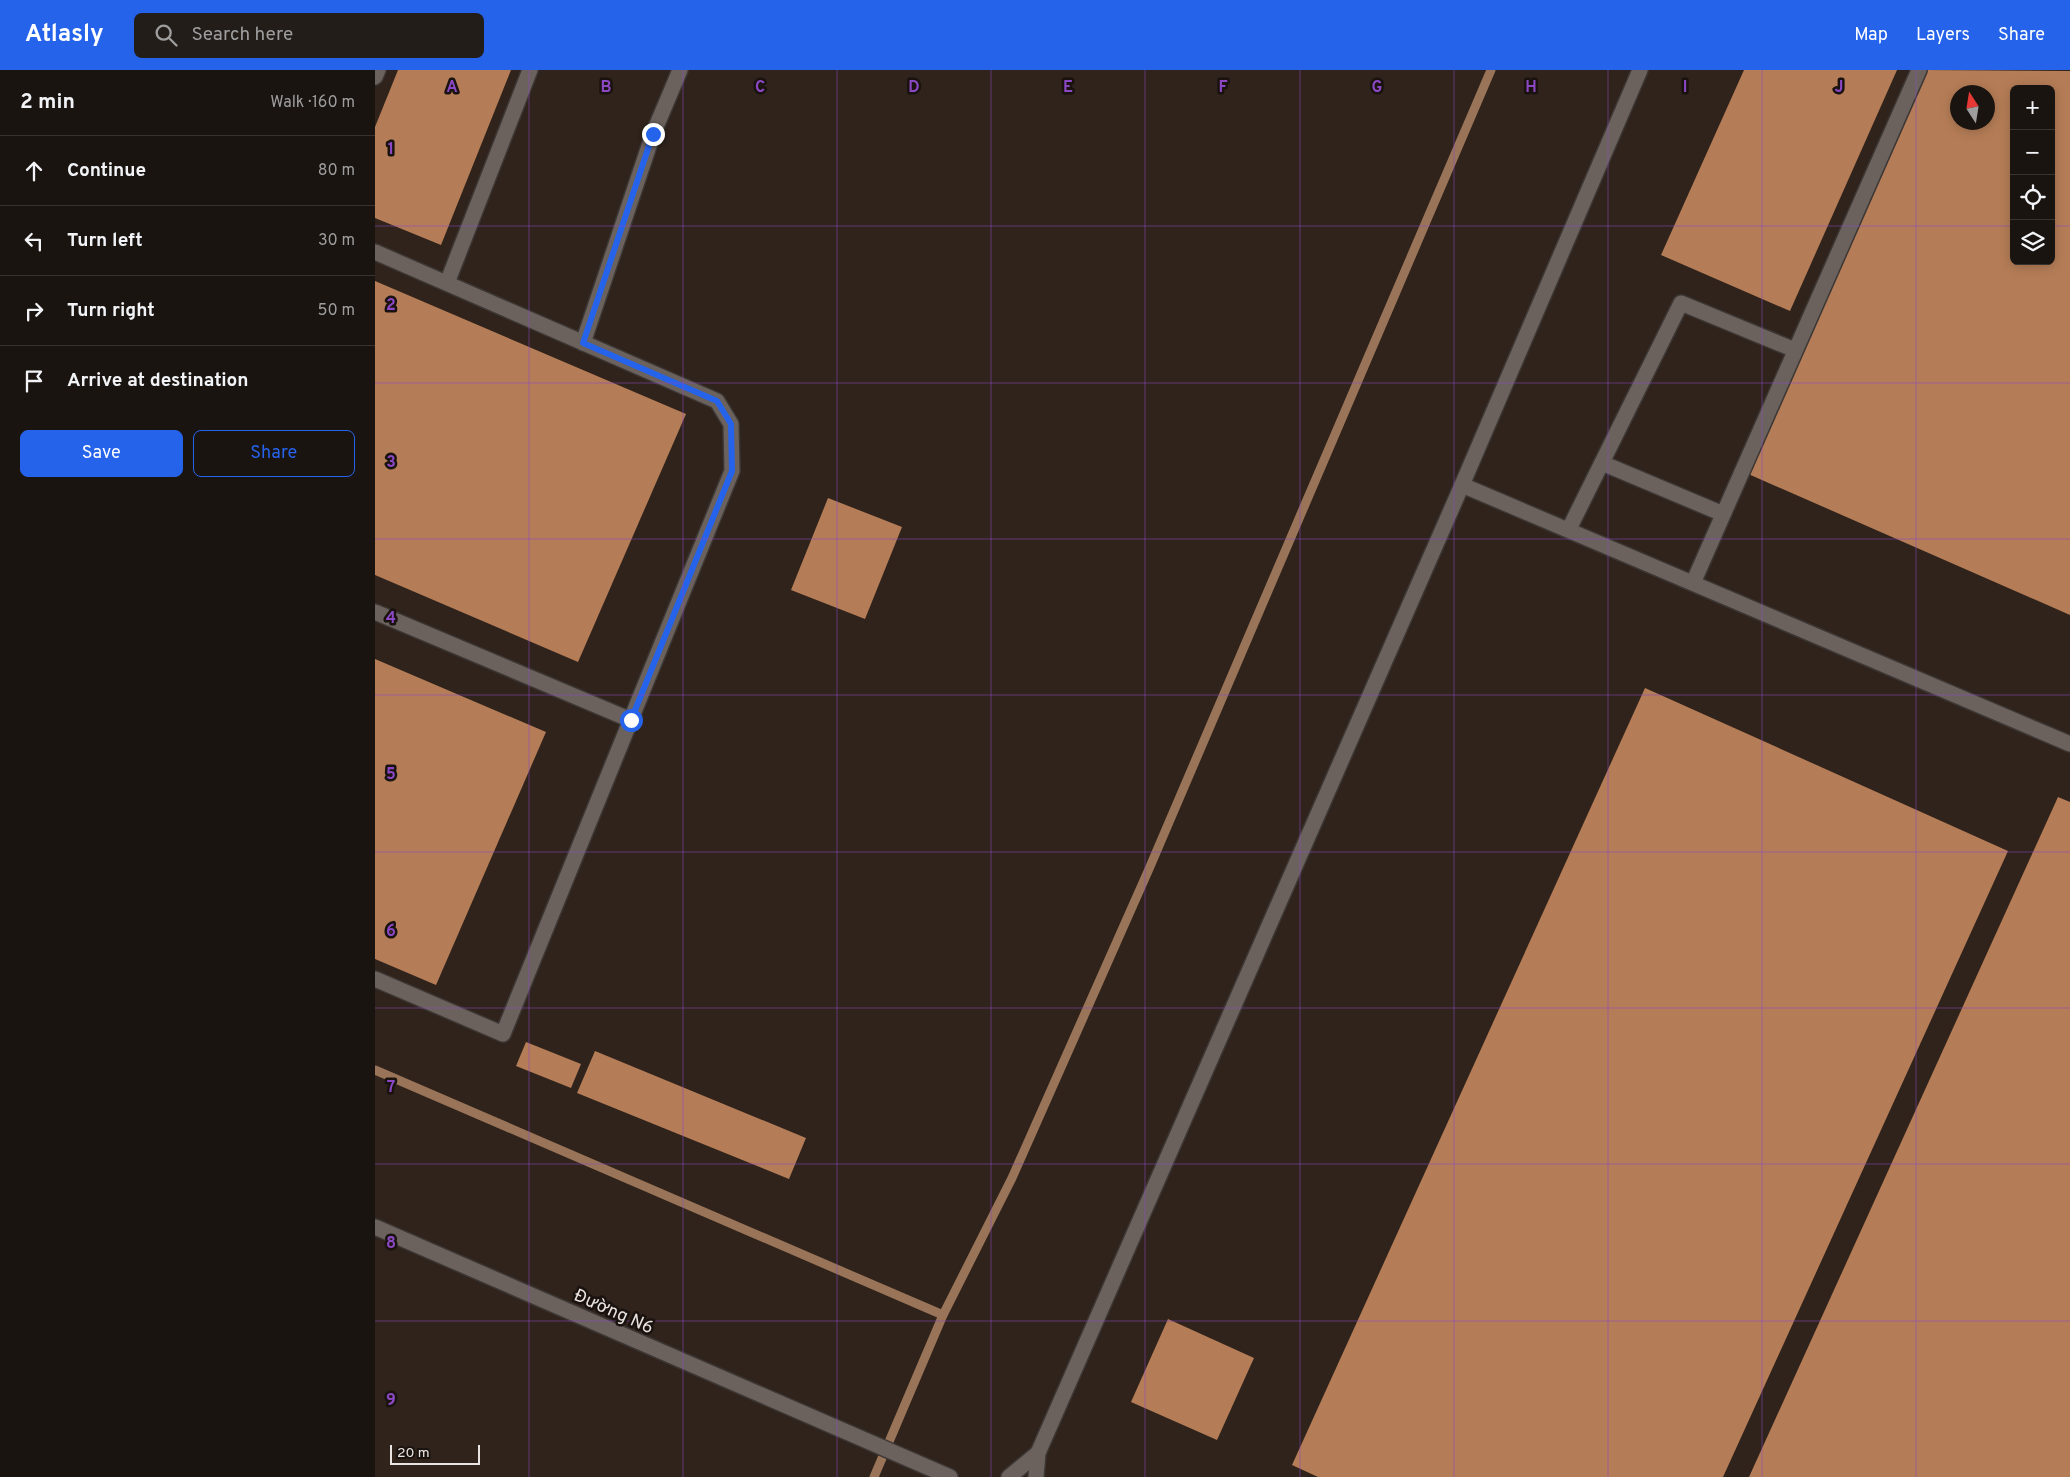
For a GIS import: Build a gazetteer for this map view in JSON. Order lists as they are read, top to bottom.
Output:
{
  "streets": {
    "street": ["Đường N6"]
  },
  "scale_bar": "20 m",
  "north": "top",
  "page": {
    "header": "Atlasly",
    "search": "Search here",
    "nav": ["Map", "Layers", "Share"],
    "heading": ["2 min", "Walk · 160 m"],
    "map_buttons": ["+", "−"],
    "list": [
      ["Continue", "80 m"],
      ["Turn left", "30 m"],
      ["Turn right", "50 m"],
      "Arrive at destination"
    ],
    "buttons": ["Save", "Share"],
    "scale": "20 m"
  },
  "grid": {
    "columns": [
      "A",
      "B",
      "C",
      "D",
      "E",
      "F",
      "G",
      "H",
      "I",
      "J"
    ],
    "rows": [
      "1",
      "2",
      "3",
      "4",
      "5",
      "6",
      "7",
      "8",
      "9"
    ]
  }
}
